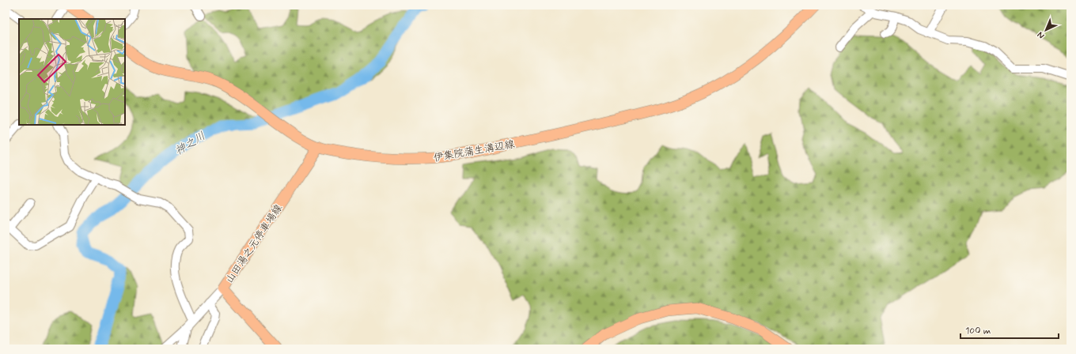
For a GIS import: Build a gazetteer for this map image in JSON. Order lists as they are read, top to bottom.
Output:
{
  "streets": {
    "main road": ["伊集院蒲生溝辺線", "山田湯之元停車場線"]
  },
  "crossings": [
    ["伊集院蒲生溝辺線", "山田湯之元停車場線"]
  ],
  "water": ["神之川"],
  "scale_bar": "100 m",
  "north": "bottom left"
}
